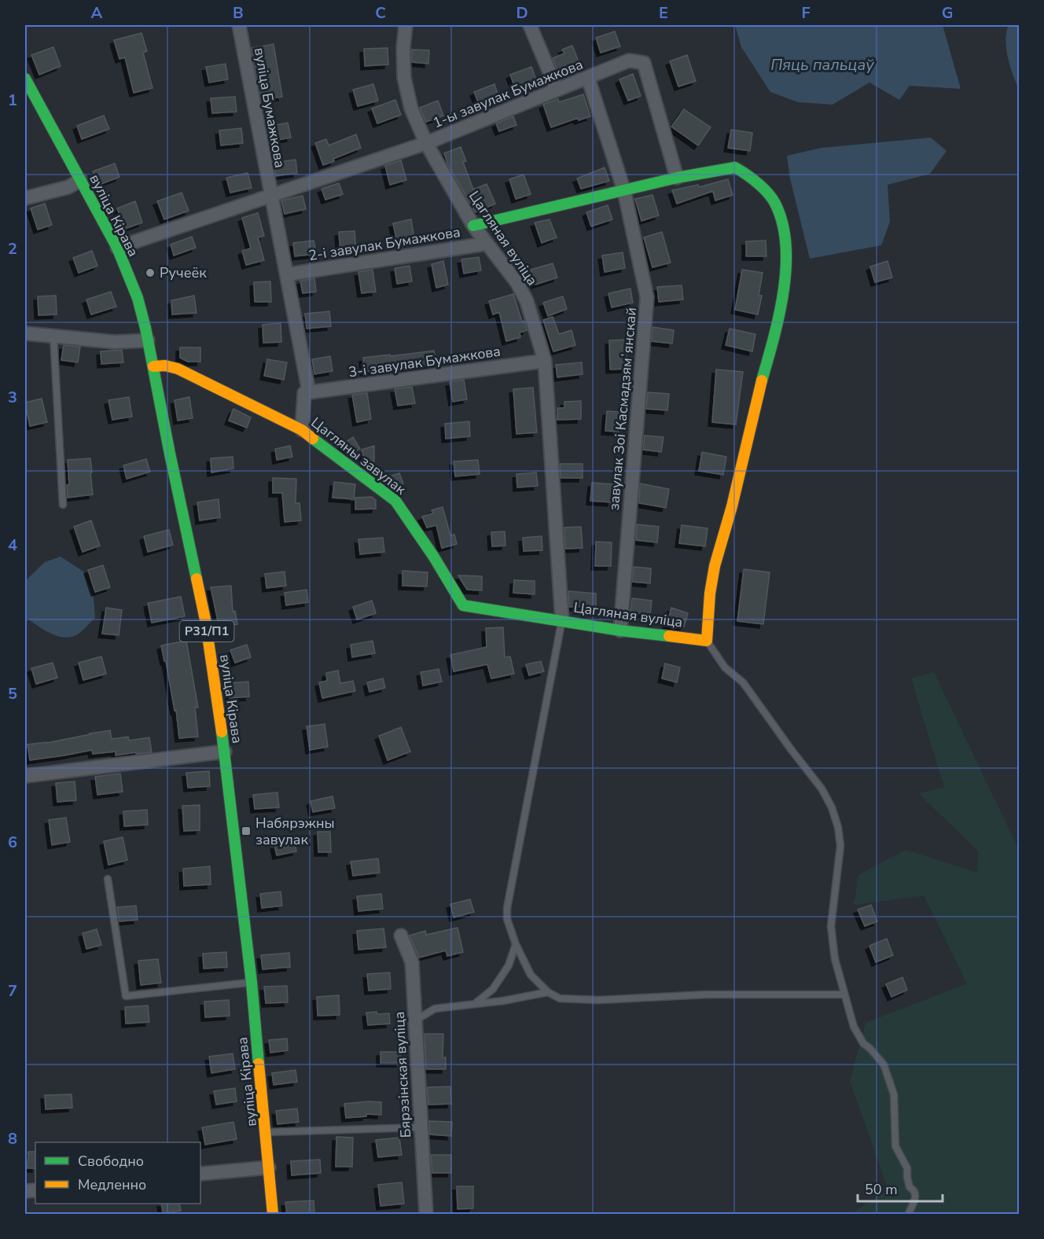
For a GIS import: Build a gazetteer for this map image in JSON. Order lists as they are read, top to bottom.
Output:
{
  "streets": {
    "street": [
      "1-ы завулак Бумажкова",
      "вуліца Бумажкова",
      "вуліца Кірава",
      "Цагляная вуліца",
      "2-і завулак Бумажкова",
      "3-і завулак Бумажкова",
      "завулак Зоі Касмадзямʼянскай",
      "Цагляны завулак",
      "Р31/П1",
      "Бярэзінская вуліца"
    ]
  },
  "crossings": [
    ["1-ы завулак Бумажкова", "вуліца Бумажкова"],
    ["1-ы завулак Бумажкова", "вуліца Кірава"],
    ["1-ы завулак Бумажкова", "Цагляная вуліца"],
    ["1-ы завулак Бумажкова", "завулак Зоі Касмадзямʼянскай"],
    ["вуліца Кірава", "Цагляны завулак"],
    ["Цагляная вуліца", "2-і завулак Бумажкова"],
    ["Цагляная вуліца", "3-і завулак Бумажкова"],
    ["Цагляная вуліца", "завулак Зоі Касмадзямʼянскай"],
    ["Цагляная вуліца", "Цагляны завулак"]
  ],
  "water": ["Пяць пальцаў"],
  "places": {
    "other": ["Ручеёк"],
    "transit": ["Набярэжны завулак"]
  },
  "legend": ["Свободно", "Медленно"],
  "scale_bar": "50 m",
  "grid": {
    "columns": [
      "A",
      "B",
      "C",
      "D",
      "E",
      "F",
      "G"
    ],
    "rows": [
      "1",
      "2",
      "3",
      "4",
      "5",
      "6",
      "7",
      "8"
    ]
  }
}
